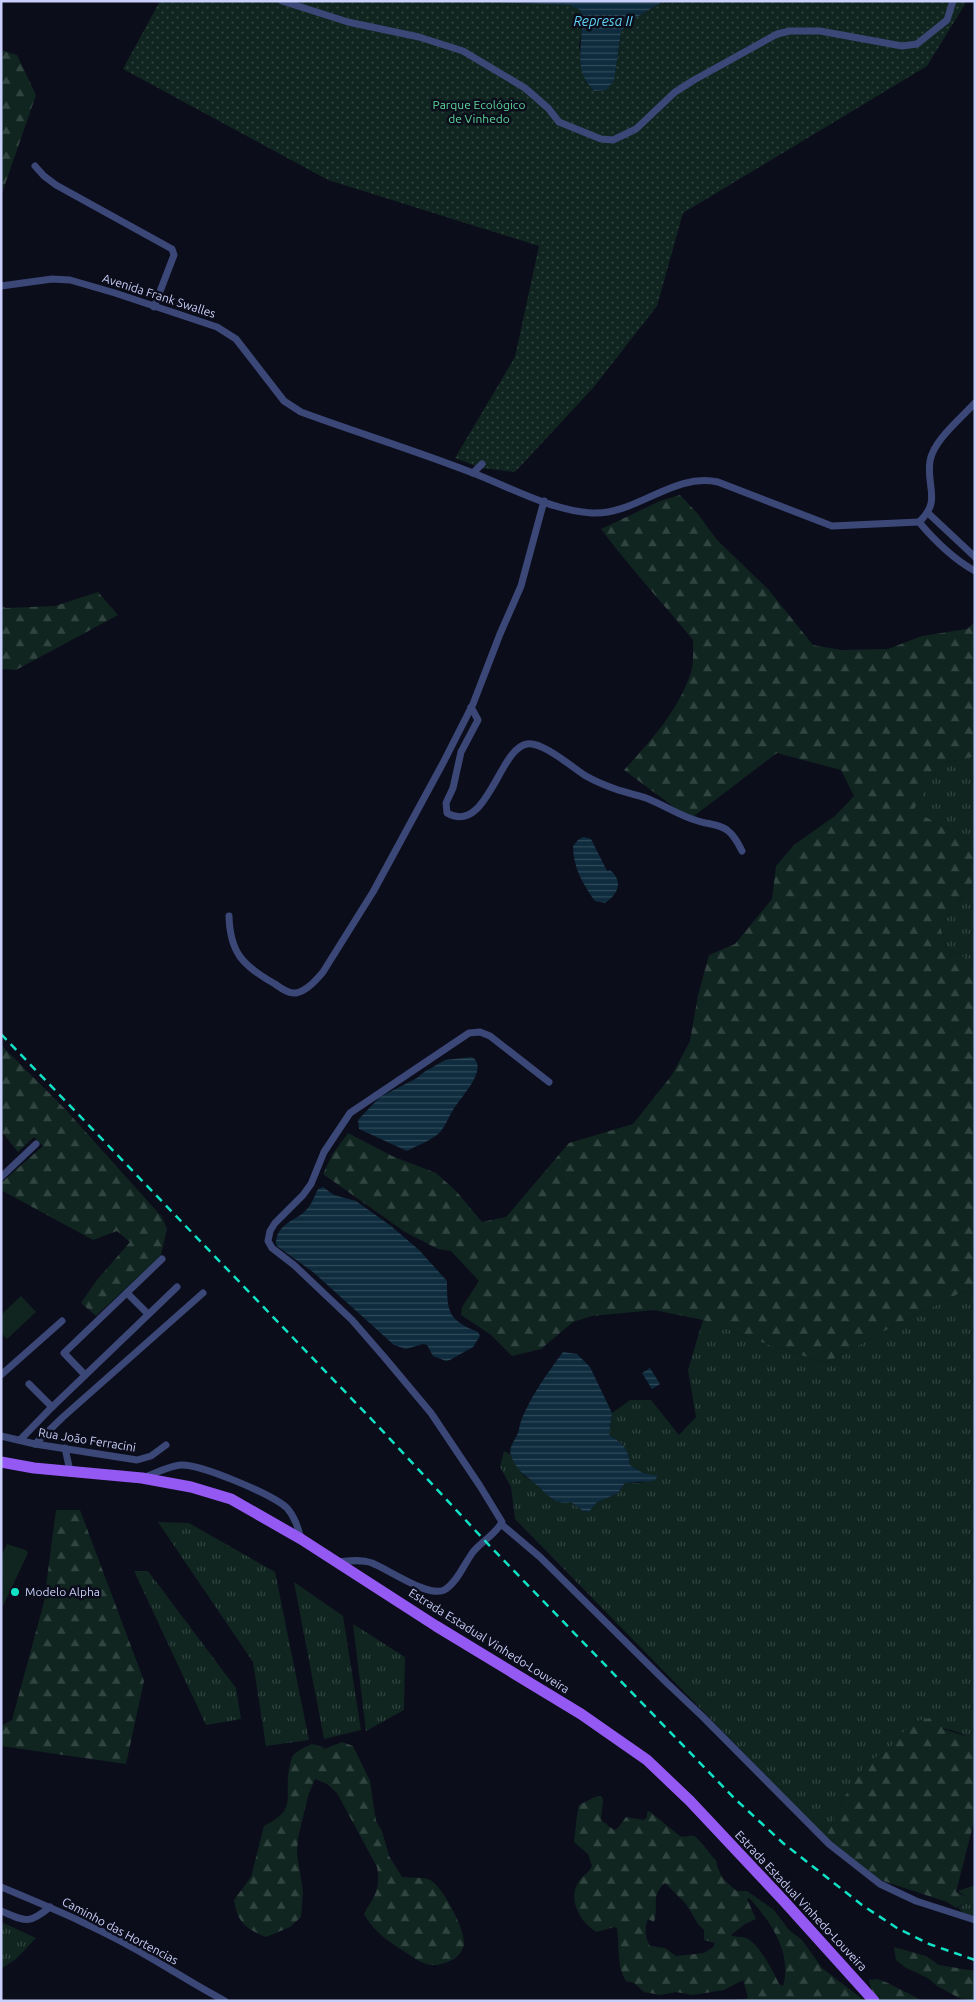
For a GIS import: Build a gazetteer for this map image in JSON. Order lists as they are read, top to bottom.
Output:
{
  "streets": {
    "main road": ["Estrada Estadual Vinhedo-Louveira"],
    "street": ["Avenida Frank Swalles", "Rua João Ferracini", "Caminho das Hortencias"]
  },
  "water": ["Represa II"],
  "parks": ["Parque Ecológico de Vinhedo"],
  "places": ["Modelo Alpha"]
}
